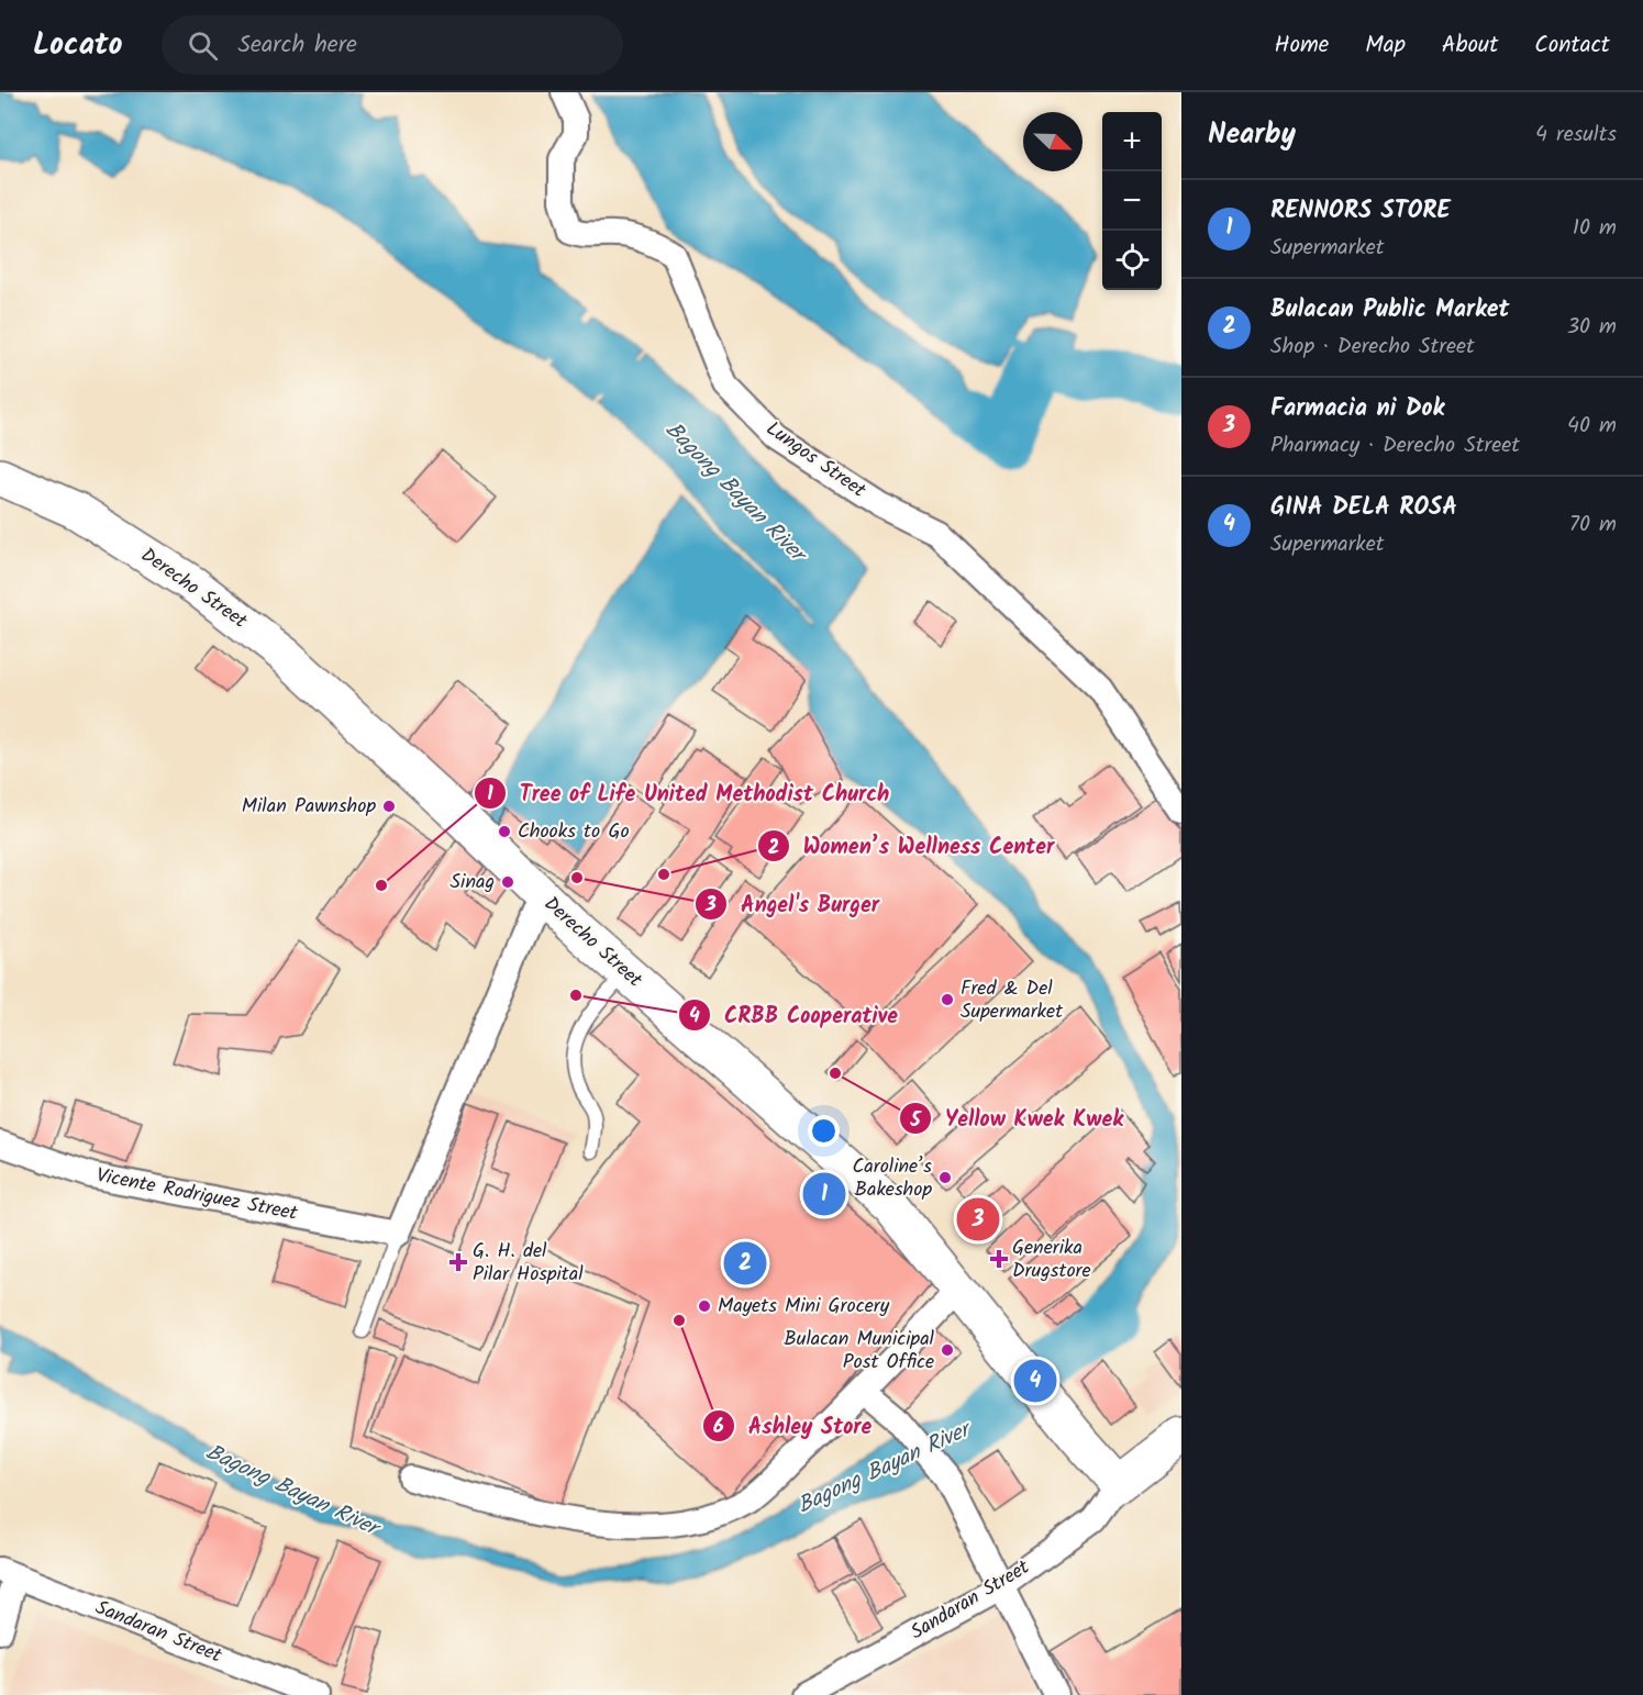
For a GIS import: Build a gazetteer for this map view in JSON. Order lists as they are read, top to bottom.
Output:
{
  "streets": {
    "main road": ["Derecho Street"],
    "street": ["Lungos Street", "Vicente Rodriguez Street", "Sandaran Street"]
  },
  "crossings": [
    ["Derecho Street", "Sandaran Street"]
  ],
  "water": ["Bagong Bayan River"],
  "places": {
    "other": [
      "Milan Pawnshop",
      "Chooks to Go",
      "Women’s Wellness Center",
      "Angel's Burger",
      "Sinag",
      "Tree of Life United Methodist Church",
      "CRBB Cooperative",
      "Fred & Del Supermarket",
      "Yellow Kwek Kwek",
      "Caroline’s Bakeshop",
      "Mayets Mini Grocery",
      "Ashley Store",
      "Bulacan Municipal Post Office"
    ],
    "health": ["Generika Drugstore", "G. H. del Pilar Hospital"]
  },
  "north": "bottom right",
  "page": {
    "header": "Locato",
    "search": "Search here",
    "nav": [
      "Home",
      "Map",
      "About",
      "Contact"
    ],
    "heading": ["Nearby", "4 results"],
    "map_buttons": ["+", "−"],
    "list": [
      {
        "mark": "1",
        "name": "RENNORS STORE",
        "note": "Supermarket",
        "value": "10 m"
      },
      {
        "mark": "2",
        "name": "Bulacan Public Market",
        "note": "Shop · Derecho Street",
        "value": "30 m"
      },
      {
        "mark": "3",
        "name": "Farmacia ni Dok",
        "note": "Pharmacy · Derecho Street",
        "value": "40 m"
      },
      {
        "mark": "4",
        "name": "GINA DELA ROSA",
        "note": "Supermarket",
        "value": "70 m"
      }
    ],
    "pins": [
      "1",
      "3",
      "2",
      "4"
    ]
  }
}
